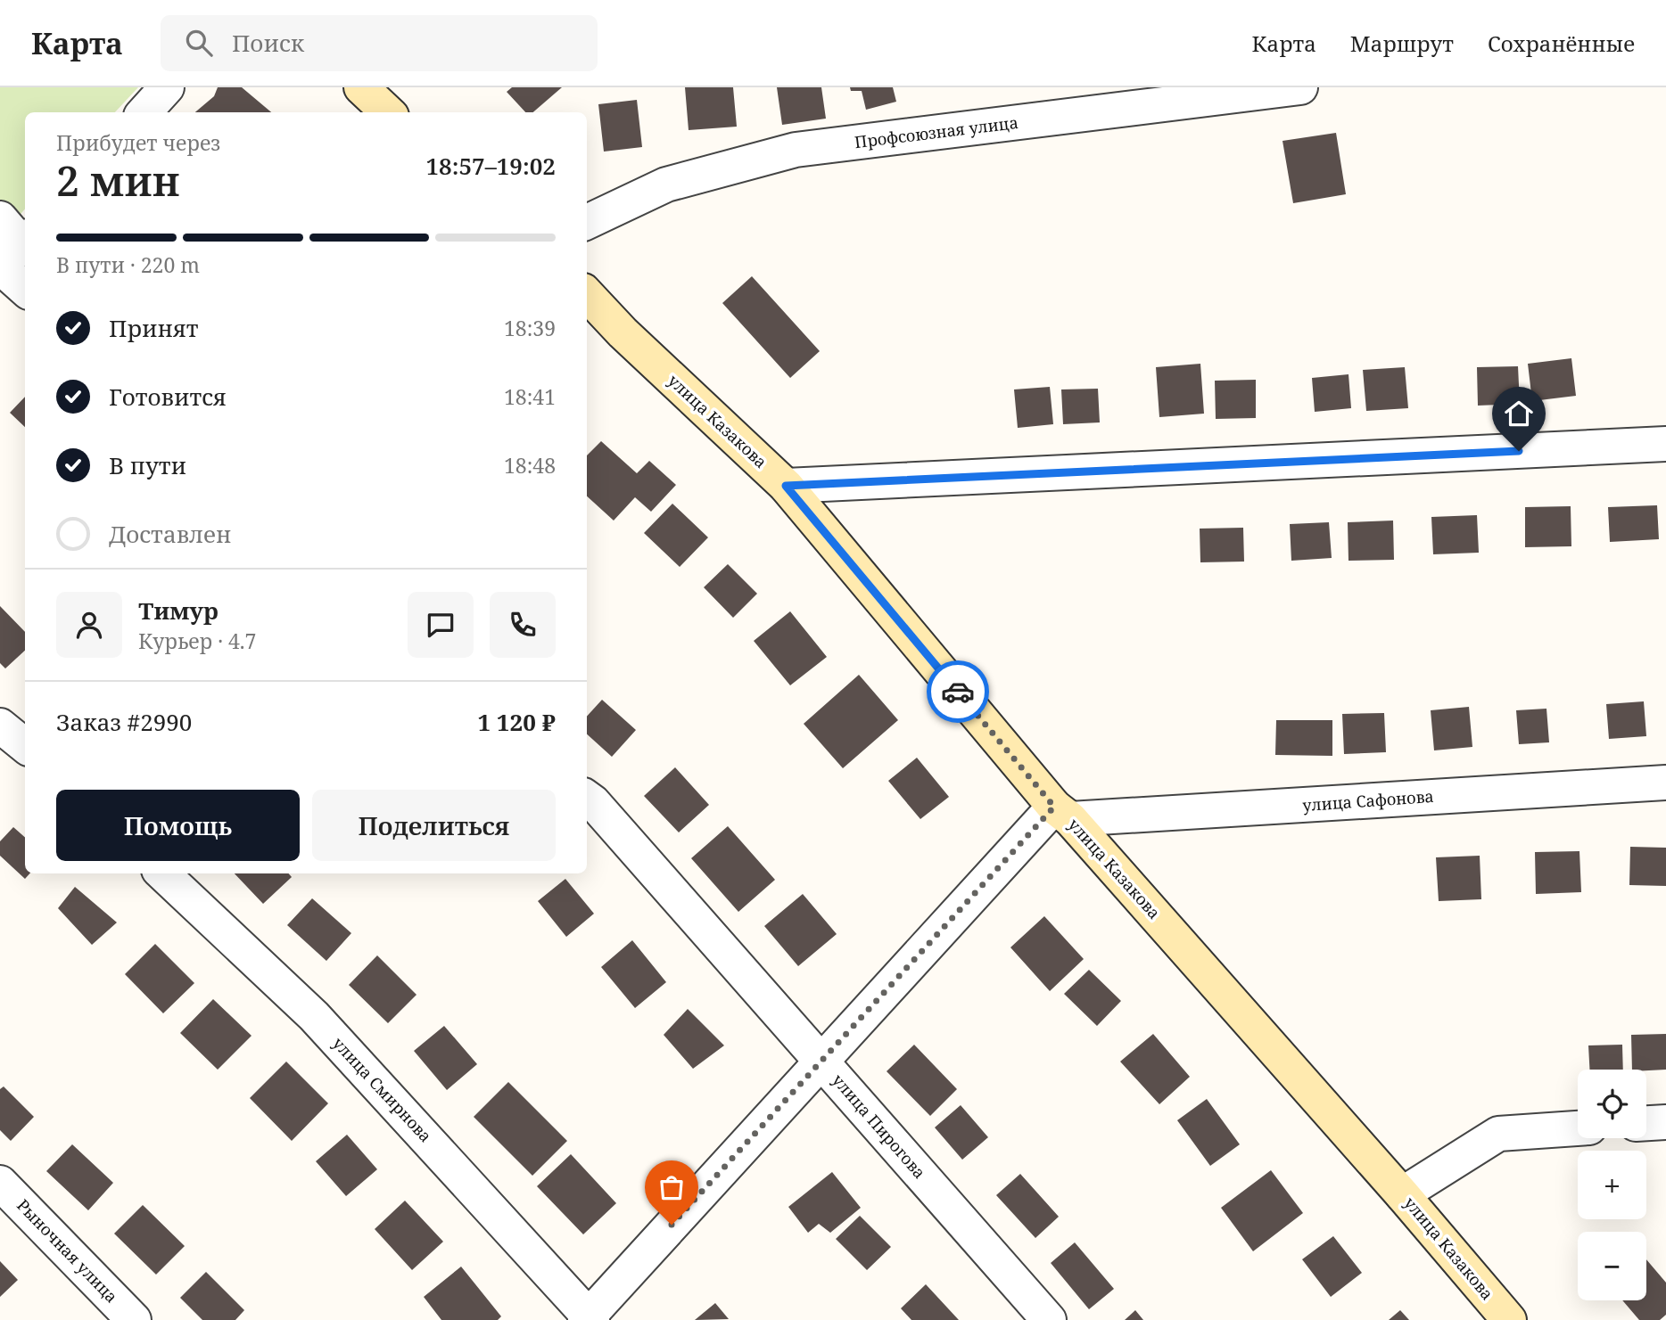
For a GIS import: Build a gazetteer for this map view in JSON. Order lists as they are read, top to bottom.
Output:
{
  "streets": {
    "main road": ["улица Казакова"],
    "street": [
      "Профсоюзная улица",
      "улица Сафонова",
      "улица Смирнова",
      "улица Пирогова",
      "Рыночная улица"
    ]
  },
  "crossings": [
    ["улица Казакова", "улица Сафонова"]
  ],
  "page": {
    "header": "Карта",
    "search": "Поиск",
    "nav": ["Карта", "Маршрут", "Сохранённые"],
    "heading": ["2 мин", "Прибудет через", "18:57–19:02"],
    "panel": [
      "Тимур",
      "Курьер · 4.7",
      "Заказ #2990",
      "1 120 ₽"
    ],
    "bar": "В пути · 220 m",
    "list": [
      ["Принят", "18:39"],
      ["Готовится", "18:41"],
      ["В пути", "18:48"],
      "Доставлен"
    ],
    "buttons": ["Помощь", "Поделиться"],
    "map_buttons": ["+", "−"]
  }
}
